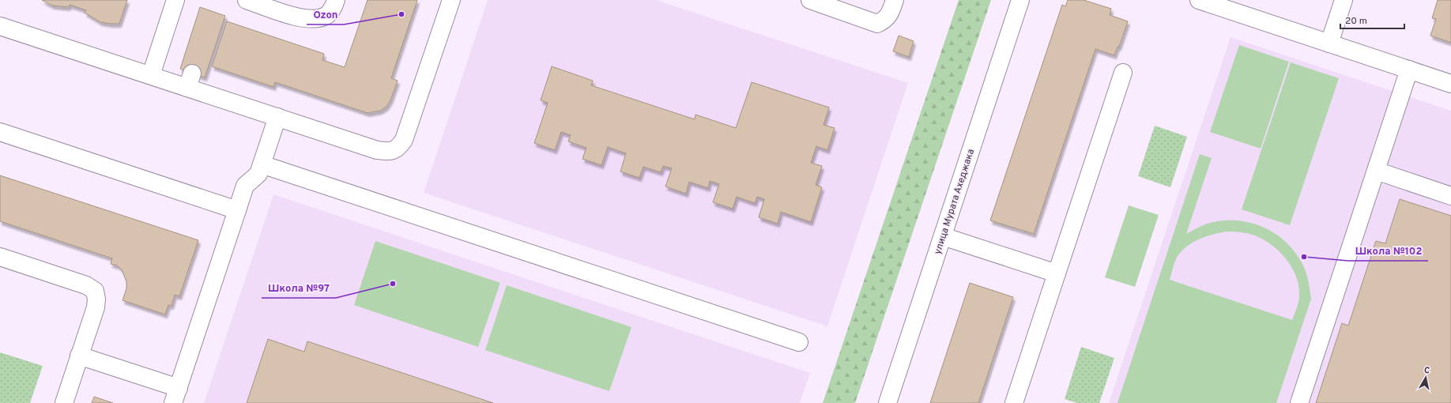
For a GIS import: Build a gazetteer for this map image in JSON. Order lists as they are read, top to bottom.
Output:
{
  "streets": {
    "street": ["улица Мурата Ахеджака"]
  },
  "places": ["Ozon", "Школа №102", "Школа №97"],
  "scale_bar": "20 m",
  "north": "top"
}
